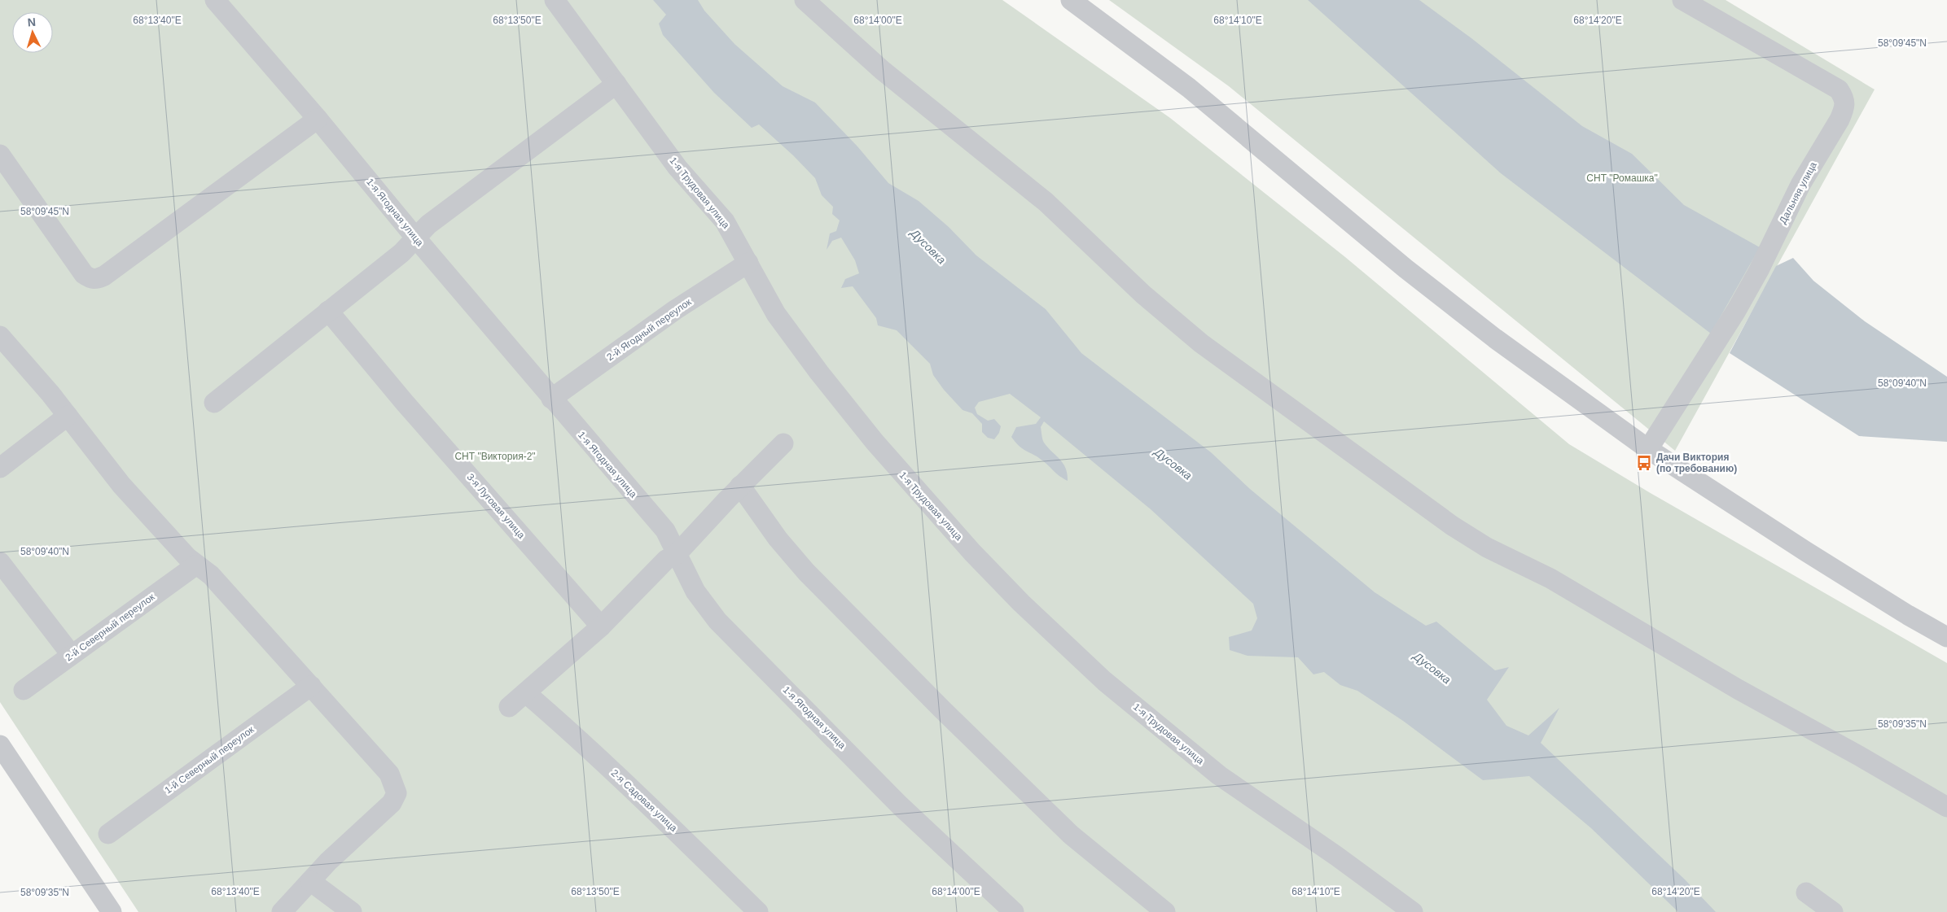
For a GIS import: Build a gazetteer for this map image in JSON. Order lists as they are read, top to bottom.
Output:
{
  "streets": {
    "street": [
      "1-я Трудовая улица",
      "Дальняя улица",
      "1-я Ягодная улица",
      "2-й Ягодный переулок",
      "3-я Луговая улица",
      "2-й Северный переулок",
      "1-й Северный переулок",
      "2-я Садовая улица"
    ]
  },
  "crossings": [
    ["1-я Трудовая улица", "2-й Ягодный переулок"],
    ["1-я Ягодная улица", "2-й Ягодный переулок"]
  ],
  "water": ["Дусовка"],
  "parks": ["СНТ \"Ромашка\"", "СНТ \"Виктория-2\""],
  "places": {
    "bus stop": ["Дачи Виктория (по требованию)"]
  },
  "north": "top",
  "coordinates": [
    "68°13'40\"E",
    "68°13'50\"E",
    "68°14'00\"E",
    "68°14'10\"E",
    "68°14'20\"E",
    "58°09'45\"N",
    "58°09'40\"N",
    "58°09'35\"N"
  ]
}
